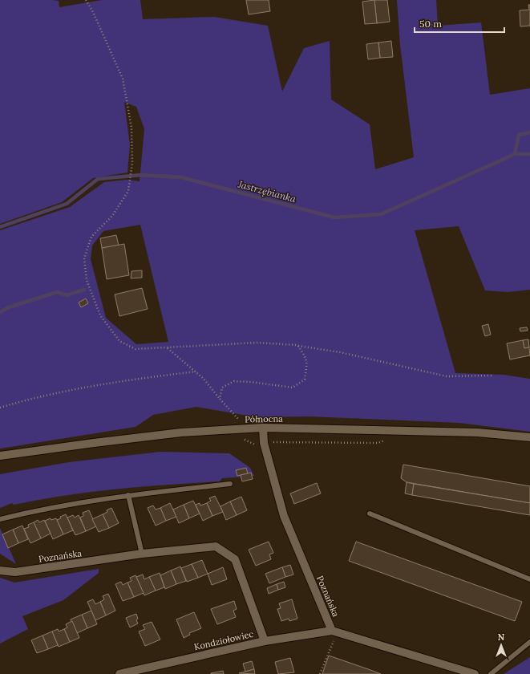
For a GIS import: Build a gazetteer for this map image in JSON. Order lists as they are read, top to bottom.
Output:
{
  "streets": {
    "street": ["Północna", "Poznańska", "Kondziołowiec"]
  },
  "crossings": [
    ["Północna", "Poznańska"],
    ["Poznańska", "Kondziołowiec"]
  ],
  "water": ["Jastrzębianka"],
  "scale_bar": "50 m",
  "north": "top"
}
